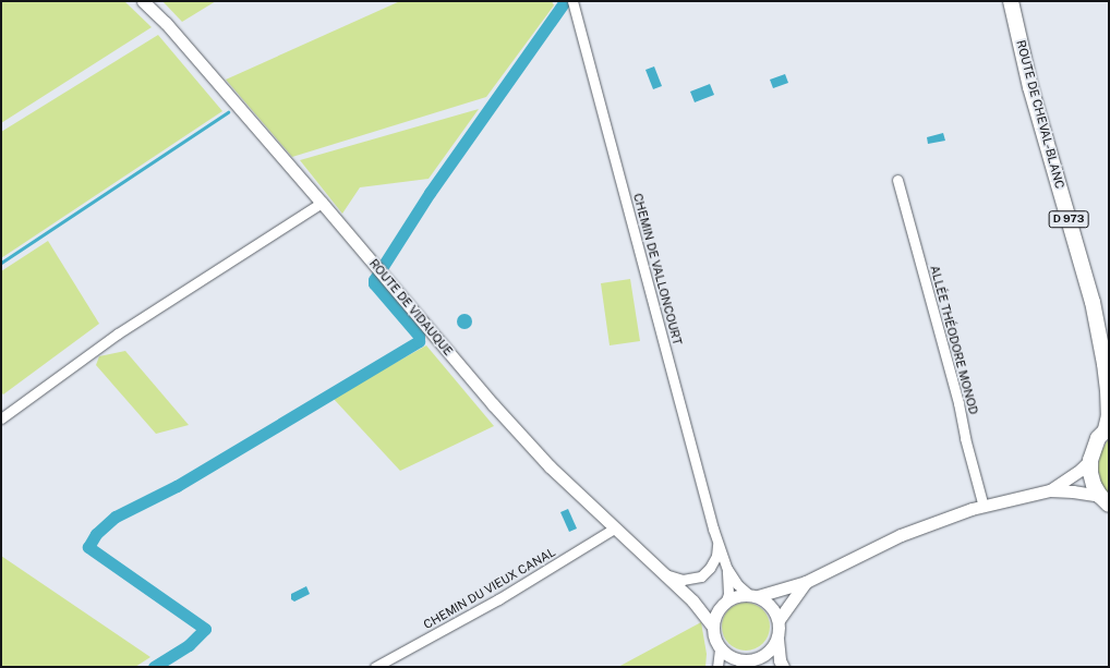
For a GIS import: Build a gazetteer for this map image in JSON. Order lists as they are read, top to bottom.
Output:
{
  "streets": {
    "main road": ["ROUTE DE CHEVAL-BLANC", "D 973"],
    "street": [
      "CHEMIN DE VALLONCOURT",
      "ROUTE DE VIDAUQUE",
      "ALLÉE THÉODORE MONOD",
      "CHEMIN DU VIEUX CANAL"
    ]
  },
  "crossings": [
    ["ROUTE DE CHEVAL-BLANC", "D 973"],
    ["CHEMIN DE VALLONCOURT", "ROUTE DE VIDAUQUE"],
    ["ROUTE DE VIDAUQUE", "CHEMIN DU VIEUX CANAL"]
  ]
}
